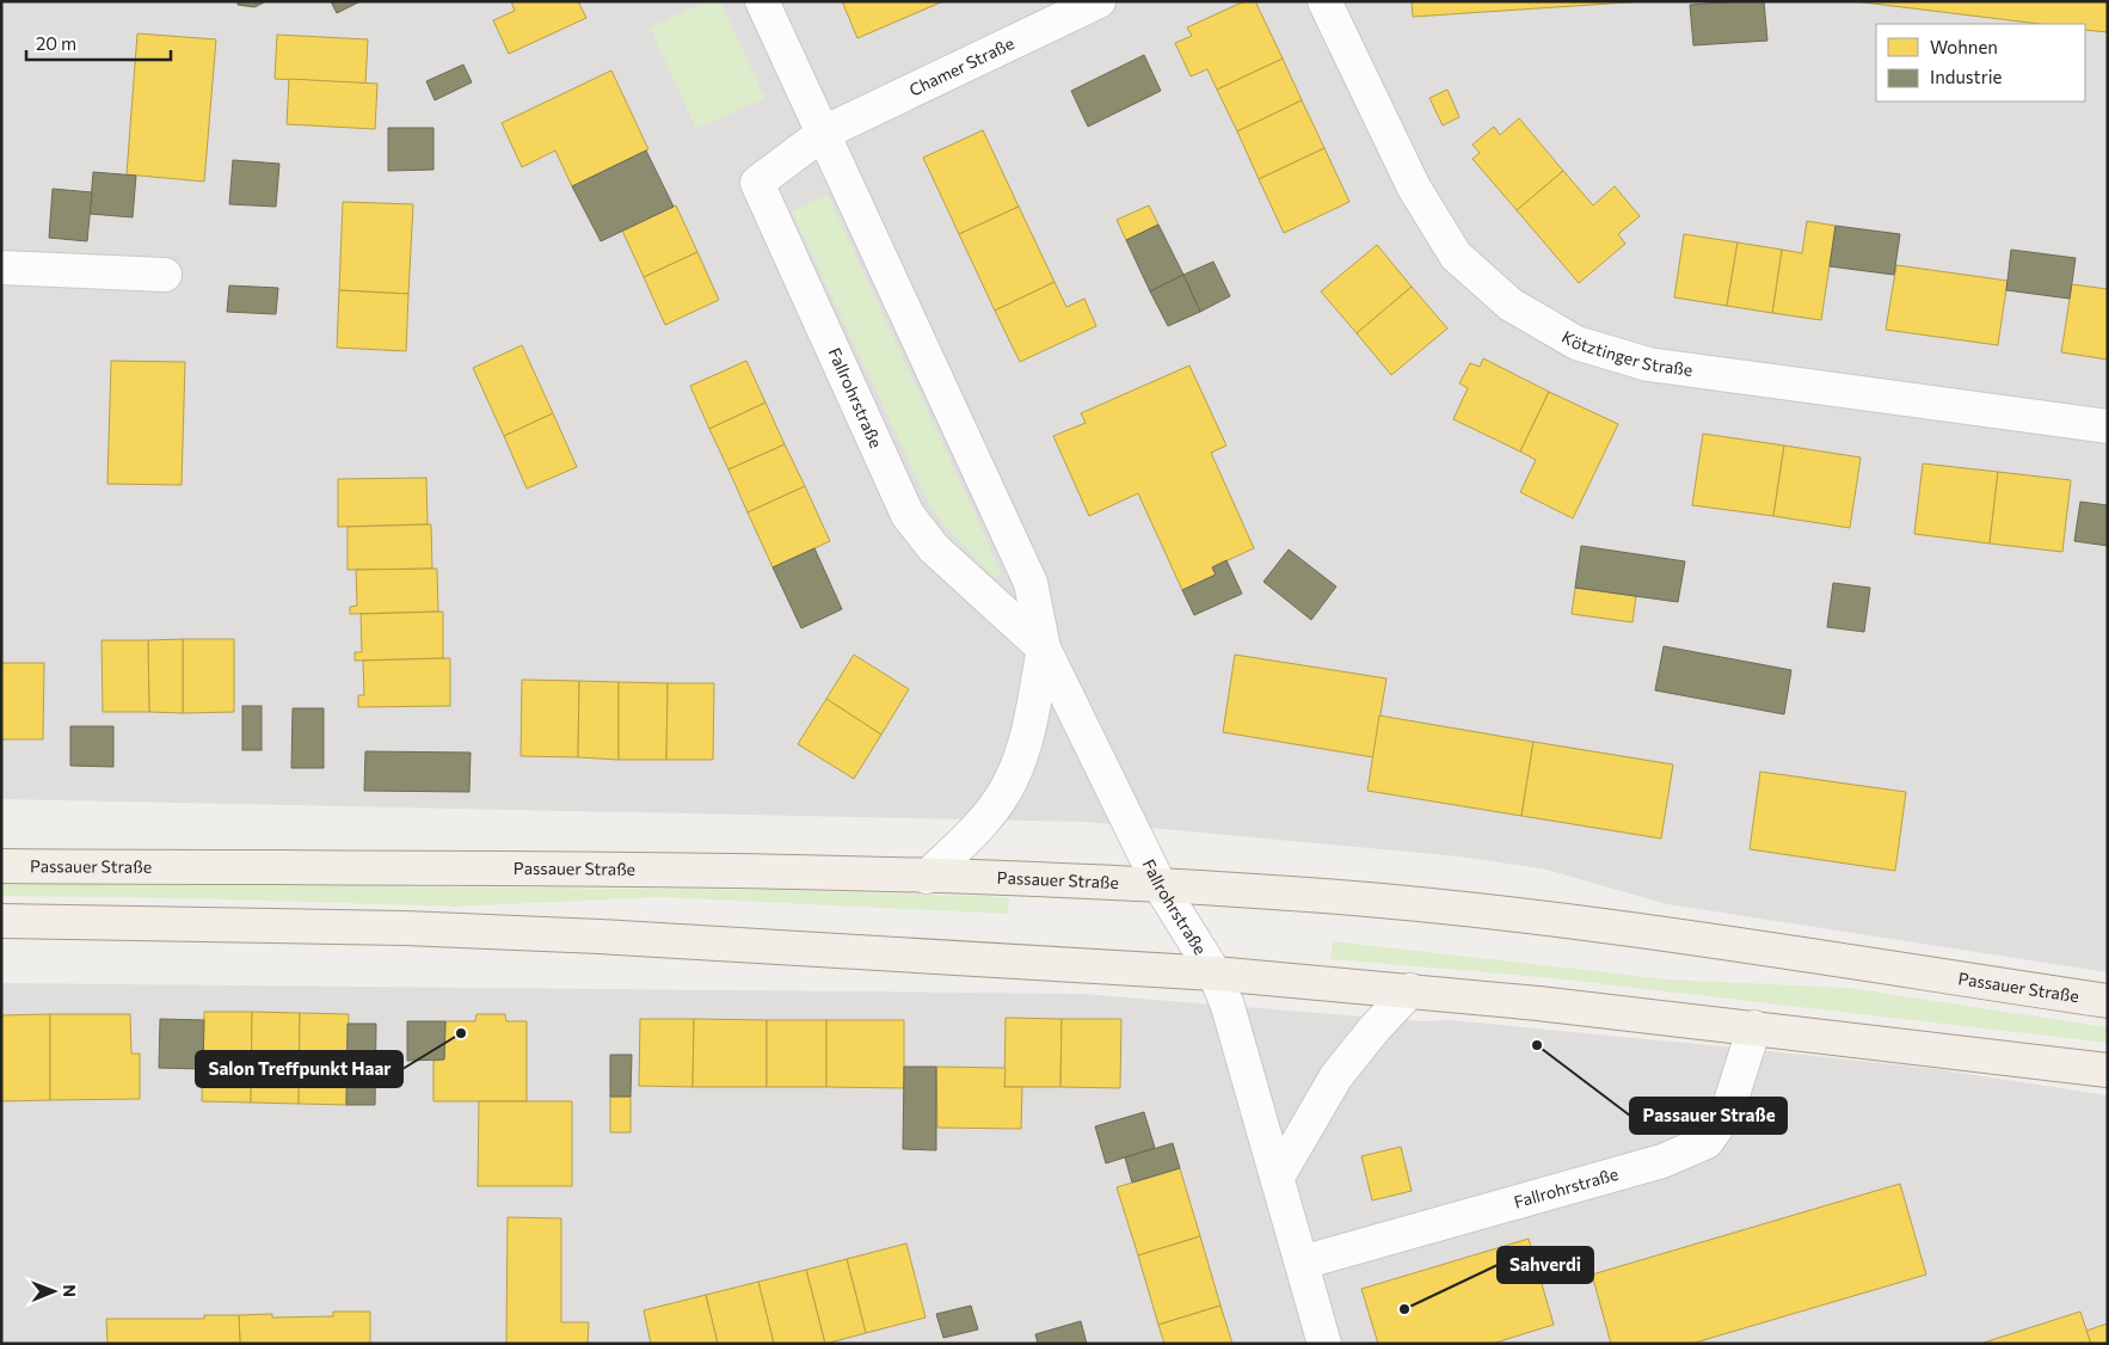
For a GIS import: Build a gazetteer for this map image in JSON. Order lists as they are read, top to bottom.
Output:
{
  "streets": {
    "main road": ["Passauer Straße"],
    "street": ["Chamer Straße", "Kötztinger Straße", "Fallrohrstraße"]
  },
  "crossings": [
    ["Chamer Straße", "Fallrohrstraße"],
    ["Fallrohrstraße", "Passauer Straße"]
  ],
  "places": ["Salon Treffpunkt Haar", "Passauer Straße", "Sahverdi"],
  "legend": ["Wohnen", "Industrie"],
  "scale_bar": "20 m",
  "north": "right"
}
